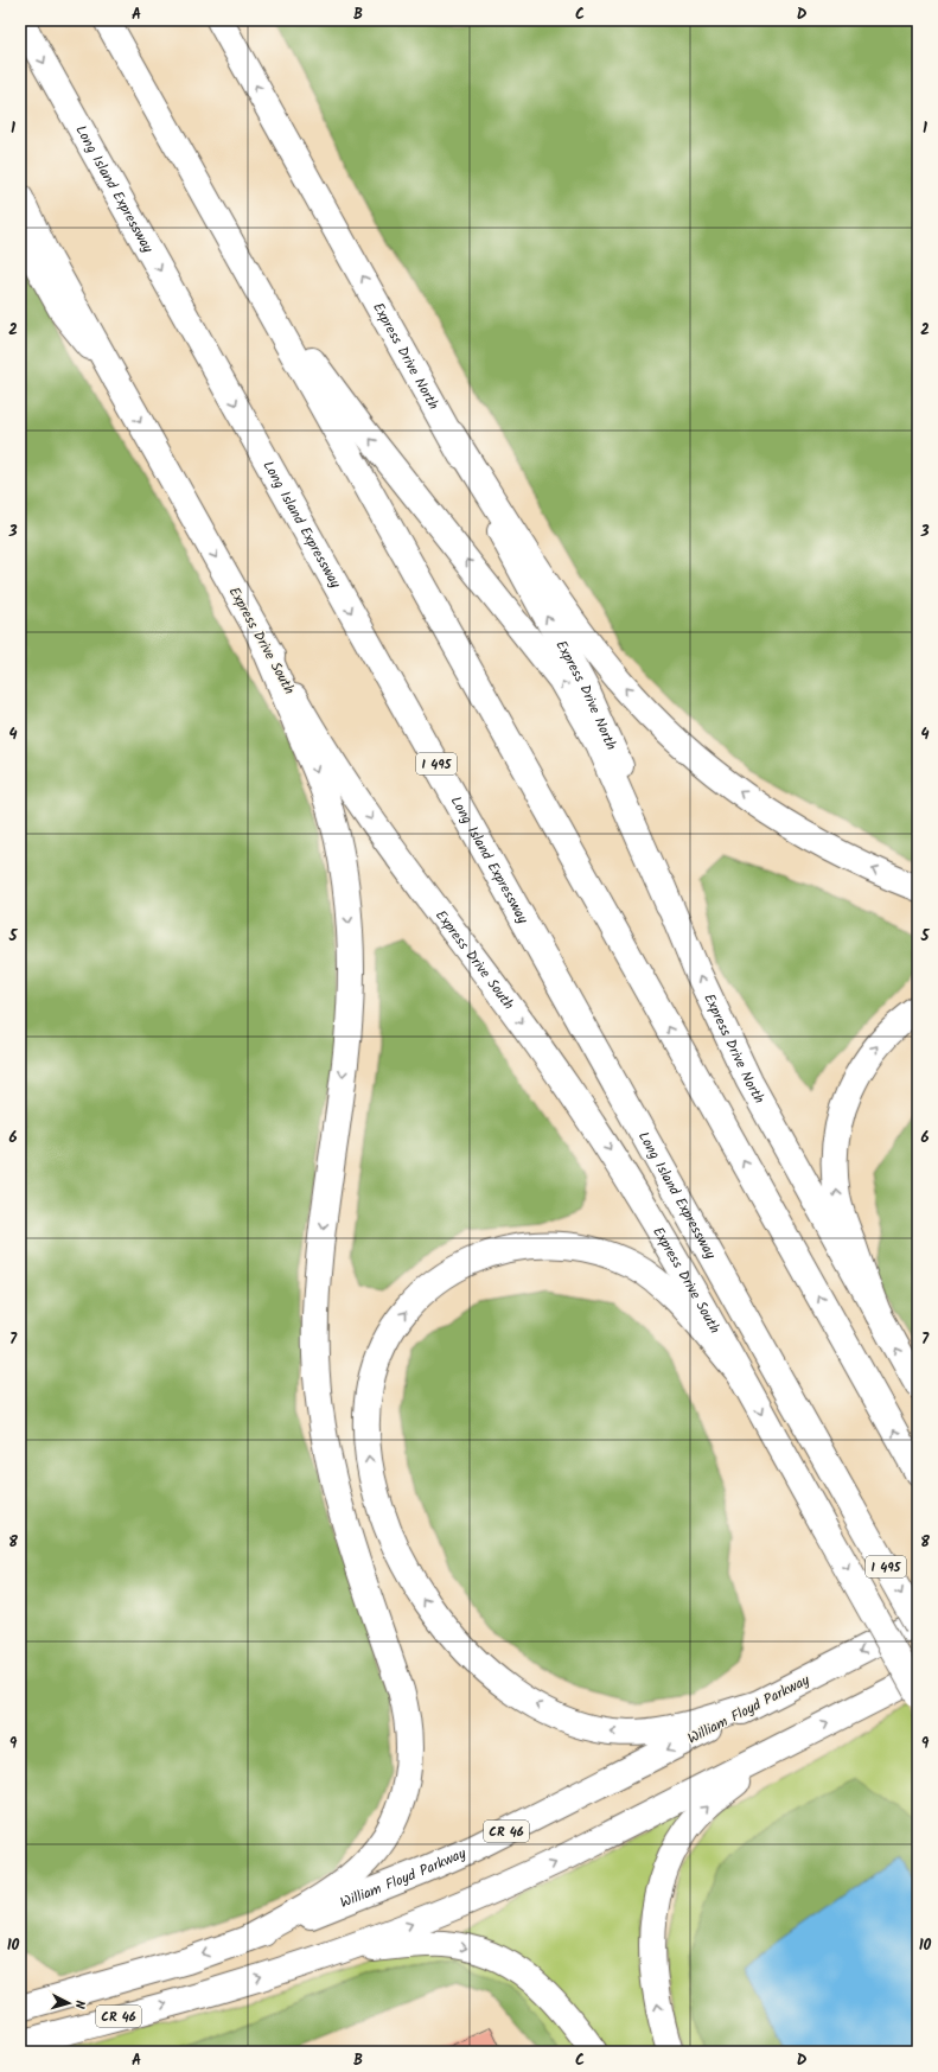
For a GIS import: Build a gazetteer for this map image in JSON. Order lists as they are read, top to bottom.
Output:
{
  "streets": {
    "main road": [
      "Long Island Expressway",
      "Express Drive North",
      "Express Drive South",
      "I 495",
      "William Floyd Parkway",
      "CR 46"
    ]
  },
  "crossings": [
    ["Long Island Expressway", "William Floyd Parkway"]
  ],
  "north": "right",
  "grid": {
    "columns": [
      "A",
      "B",
      "C",
      "D"
    ],
    "rows": [
      "1",
      "2",
      "3",
      "4",
      "5",
      "6",
      "7",
      "8",
      "9",
      "10"
    ]
  }
}
